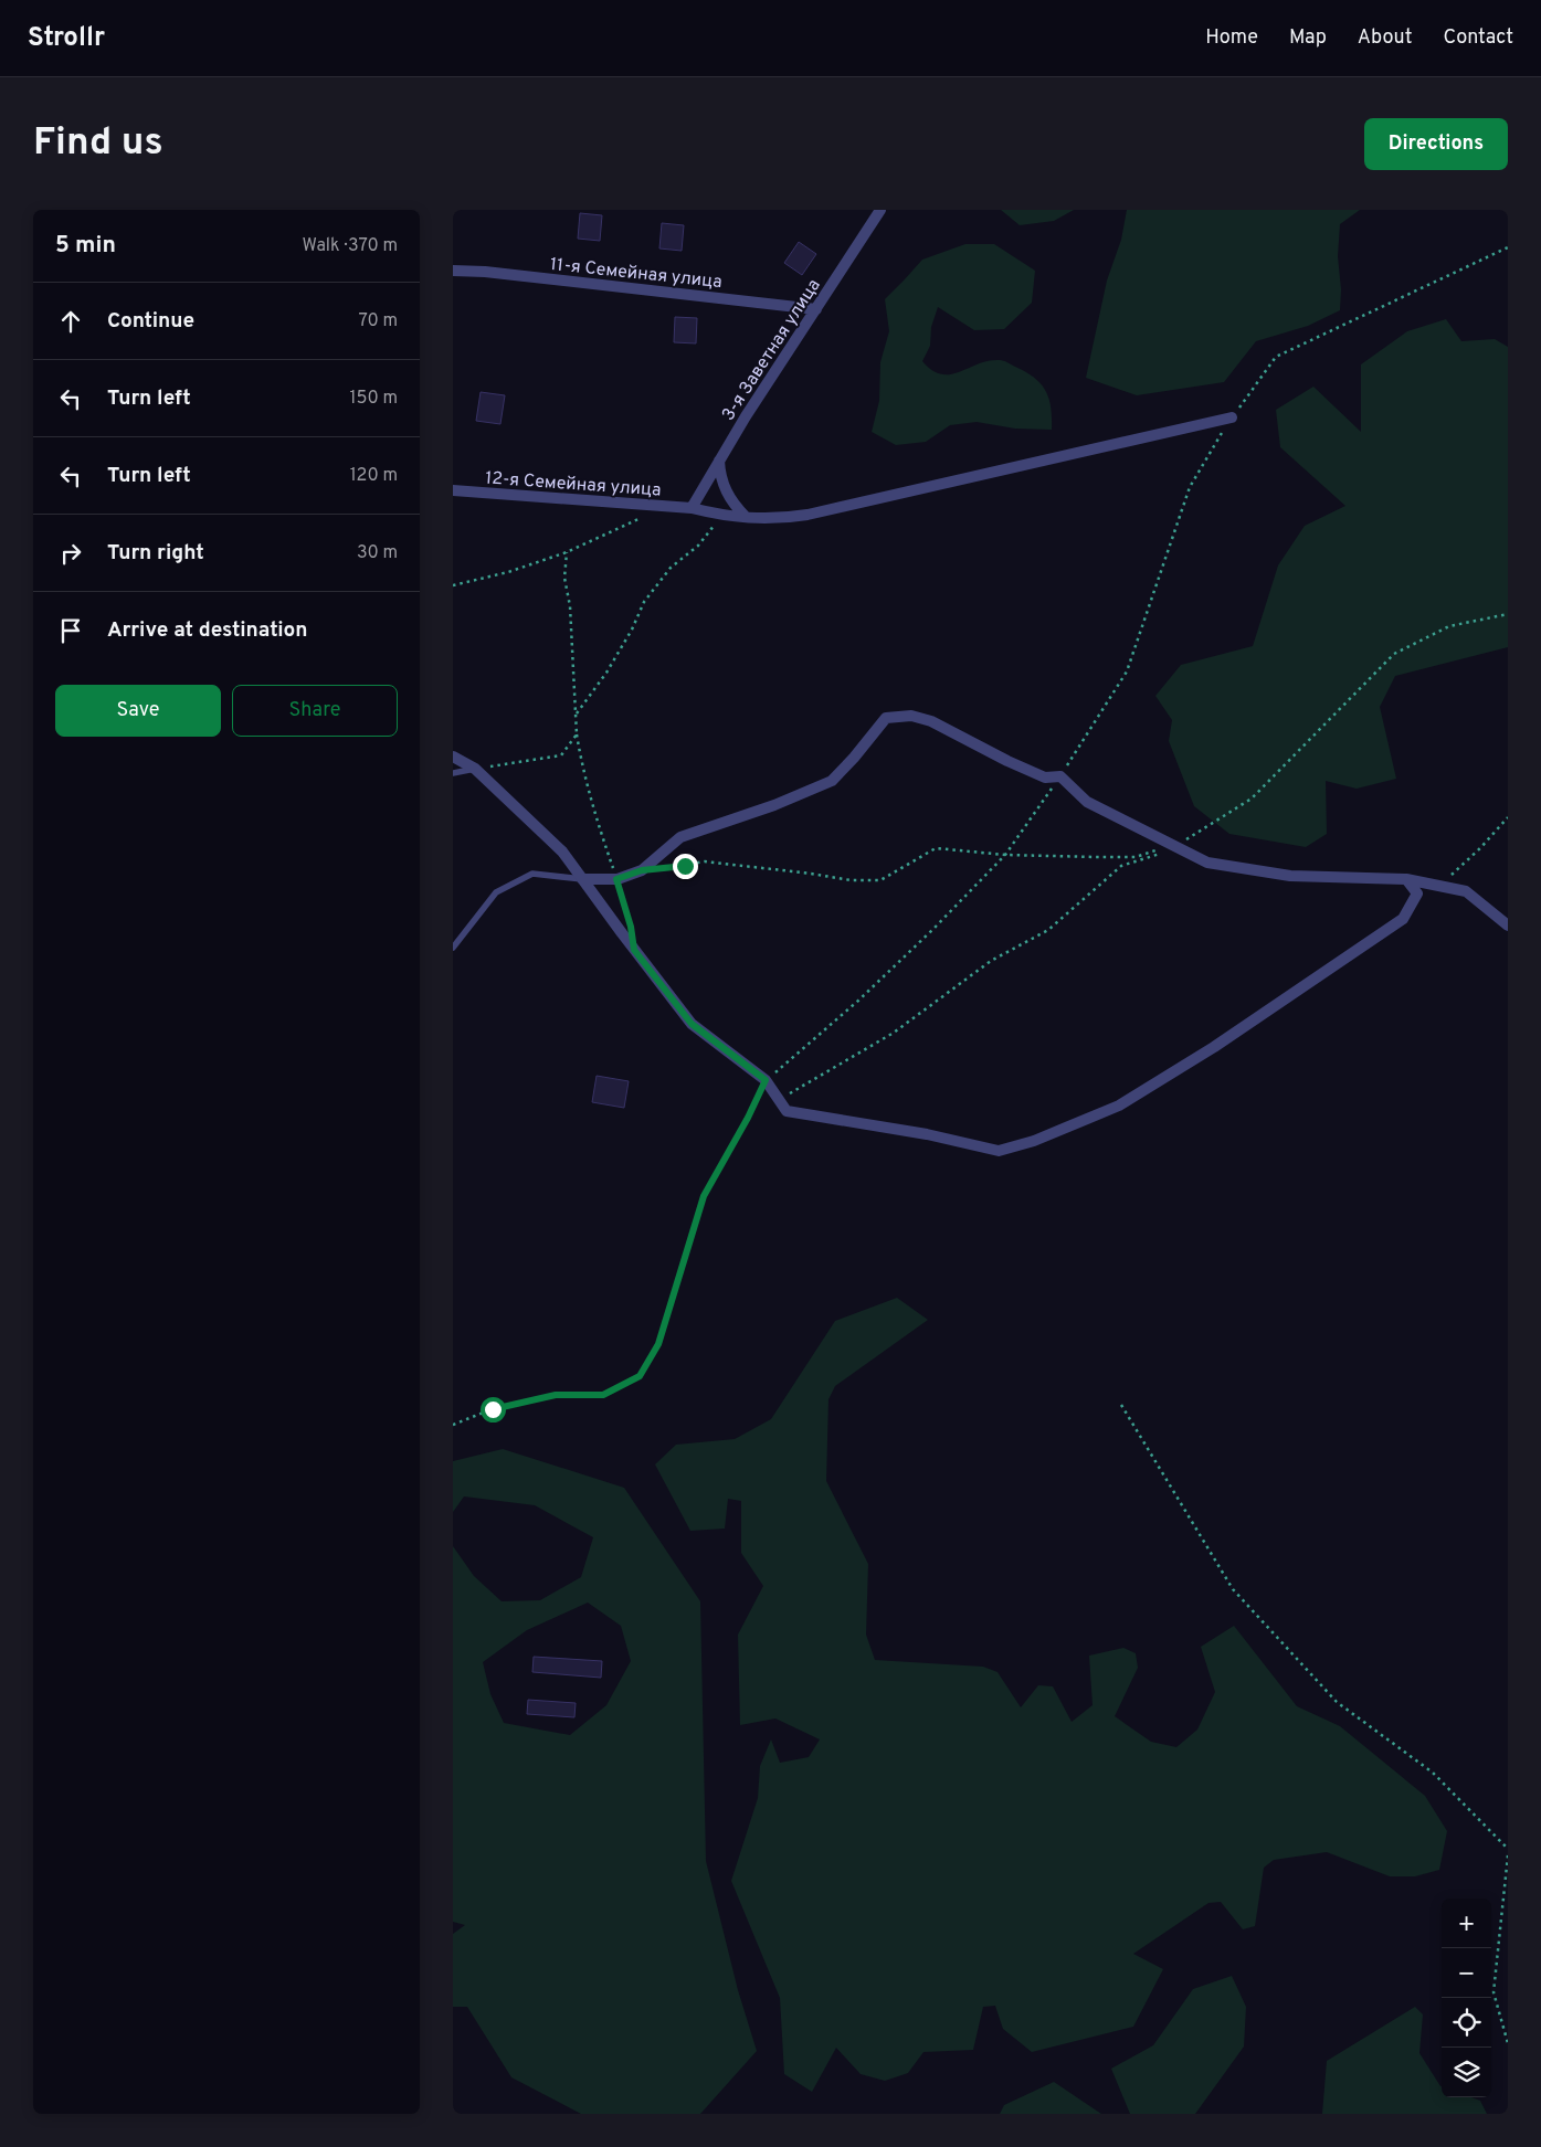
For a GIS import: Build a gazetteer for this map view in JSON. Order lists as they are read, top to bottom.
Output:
{
  "streets": {
    "street": ["11-я Семейная улица", "3-я Заветная улица", "12-я Семейная улица"]
  },
  "crossings": [
    ["11-я Семейная улица", "3-я Заветная улица"],
    ["3-я Заветная улица", "12-я Семейная улица"]
  ],
  "page": {
    "header": "Strollr",
    "nav": [
      "Home",
      "Map",
      "About",
      "Contact"
    ],
    "buttons": [
      "Directions",
      ["Save", "Share"]
    ],
    "title": "Find us",
    "heading": ["5 min", "Walk · 370 m"],
    "list": [
      ["Continue", "70 m"],
      ["Turn left", "150 m"],
      ["Turn left", "120 m"],
      ["Turn right", "30 m"],
      "Arrive at destination"
    ],
    "map_buttons": ["+", "−"]
  }
}
